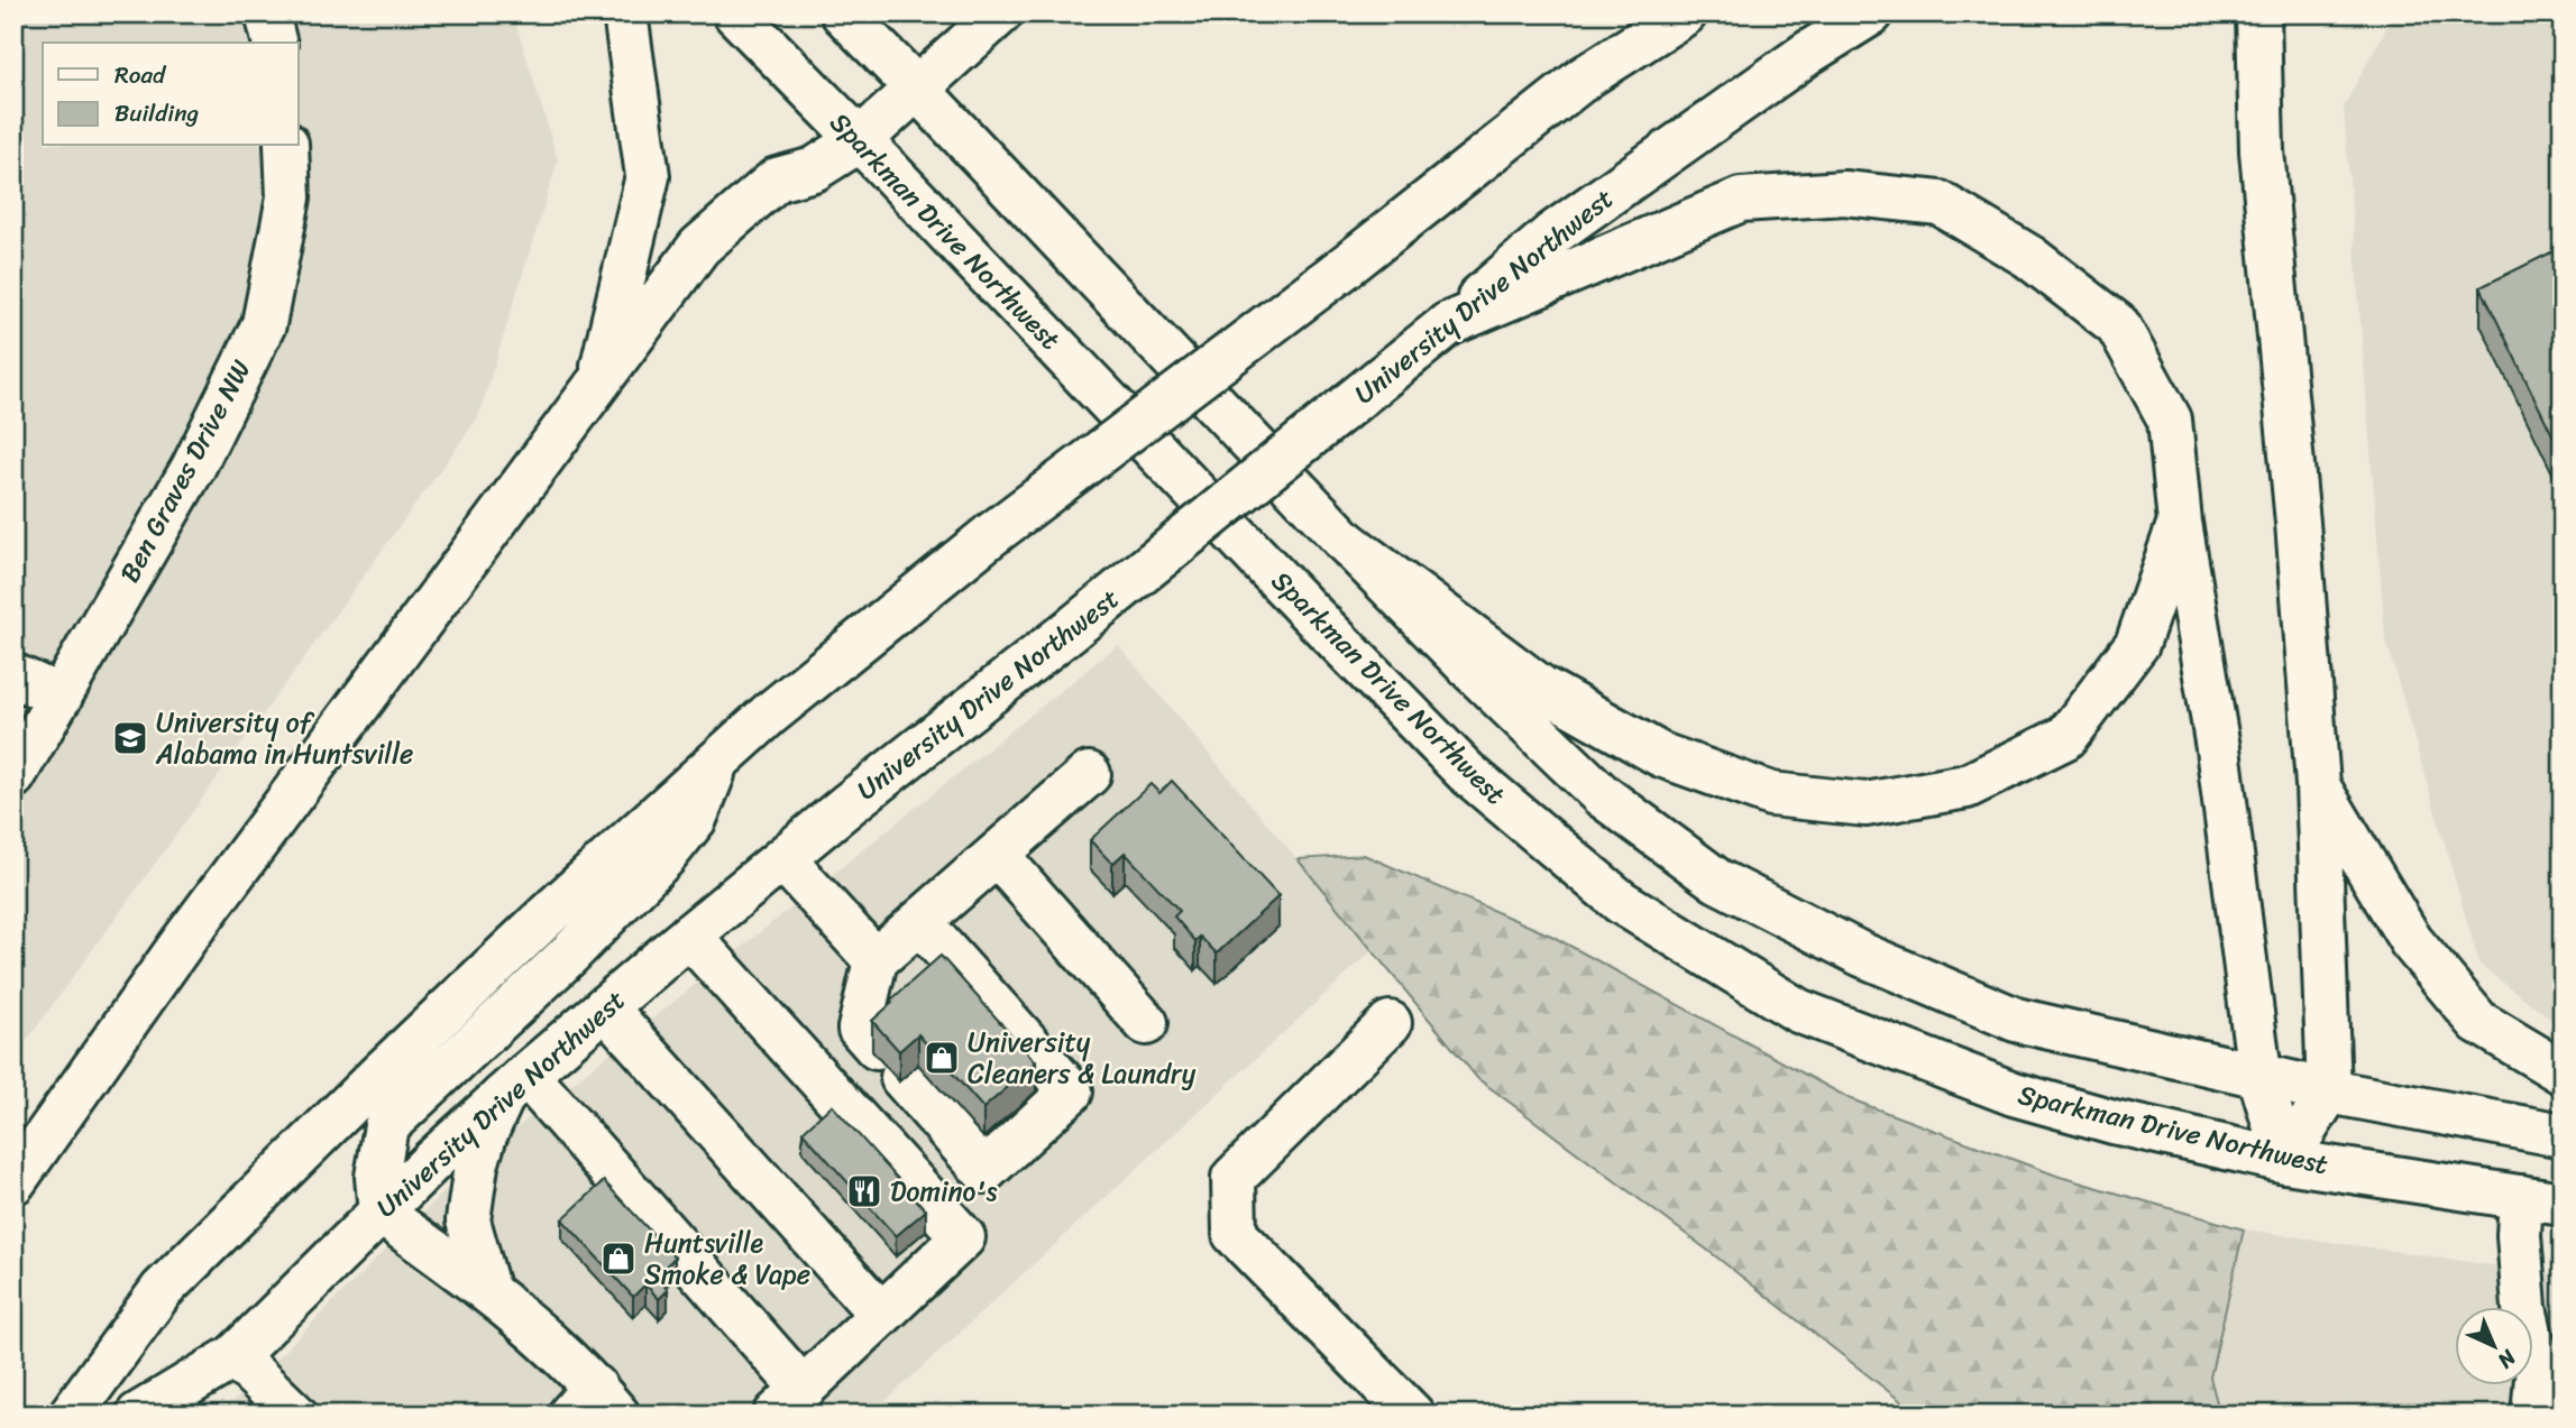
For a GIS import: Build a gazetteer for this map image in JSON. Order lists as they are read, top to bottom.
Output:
{
  "streets": {
    "main road": ["Sparkman Drive Northwest", "University Drive Northwest", "Ben Graves Drive NW"]
  },
  "places": {
    "school or university": ["University of Alabama in Huntsville"],
    "shop": ["University Cleaners & Laundry", "Huntsville Smoke & Vape"],
    "restaurant": ["Domino's"]
  },
  "legend": ["Road", "Building"],
  "north": "bottom right"
}
